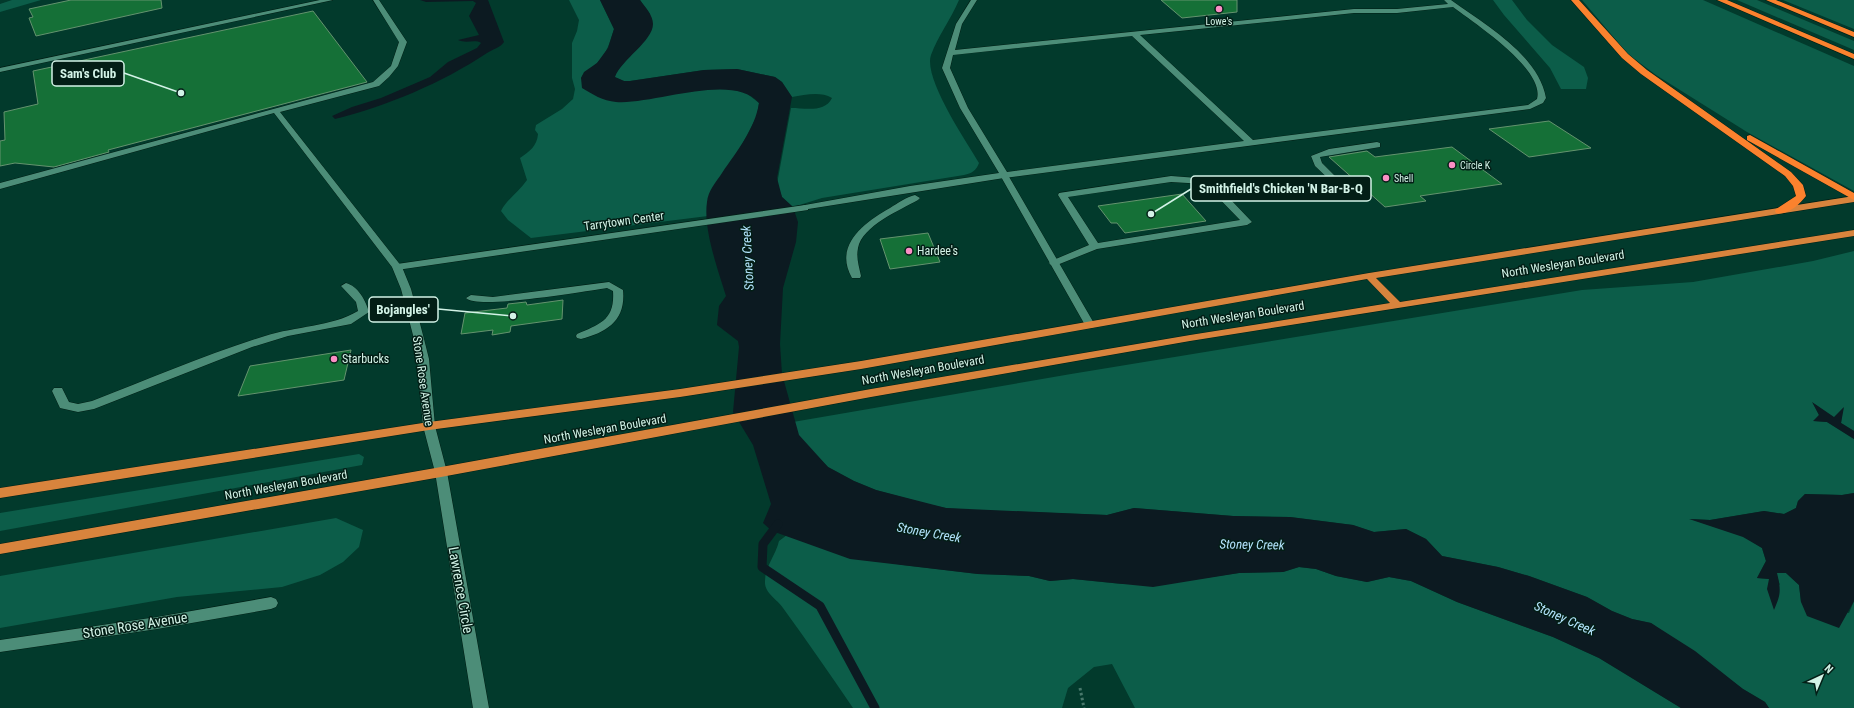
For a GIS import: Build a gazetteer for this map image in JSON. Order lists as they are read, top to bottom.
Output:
{
  "streets": {
    "highway": ["North Wesleyan Boulevard"],
    "street": ["Tarrytown Center", "Stone Rose Avenue", "Lawrence Circle"]
  },
  "crossings": [
    ["Tarrytown Center", "Stone Rose Avenue"],
    ["North Wesleyan Boulevard", "Stone Rose Avenue"],
    ["North Wesleyan Boulevard", "Lawrence Circle"],
    ["Stone Rose Avenue", "Lawrence Circle"]
  ],
  "water": ["Stoney Creek"],
  "places": [
    "Lowe's",
    "Sam's Club",
    "Circle K",
    "Shell",
    "Smithfield's Chicken 'N Bar-B-Q",
    "Hardee's",
    "Bojangles'",
    "Starbucks"
  ],
  "north": "top right"
}
